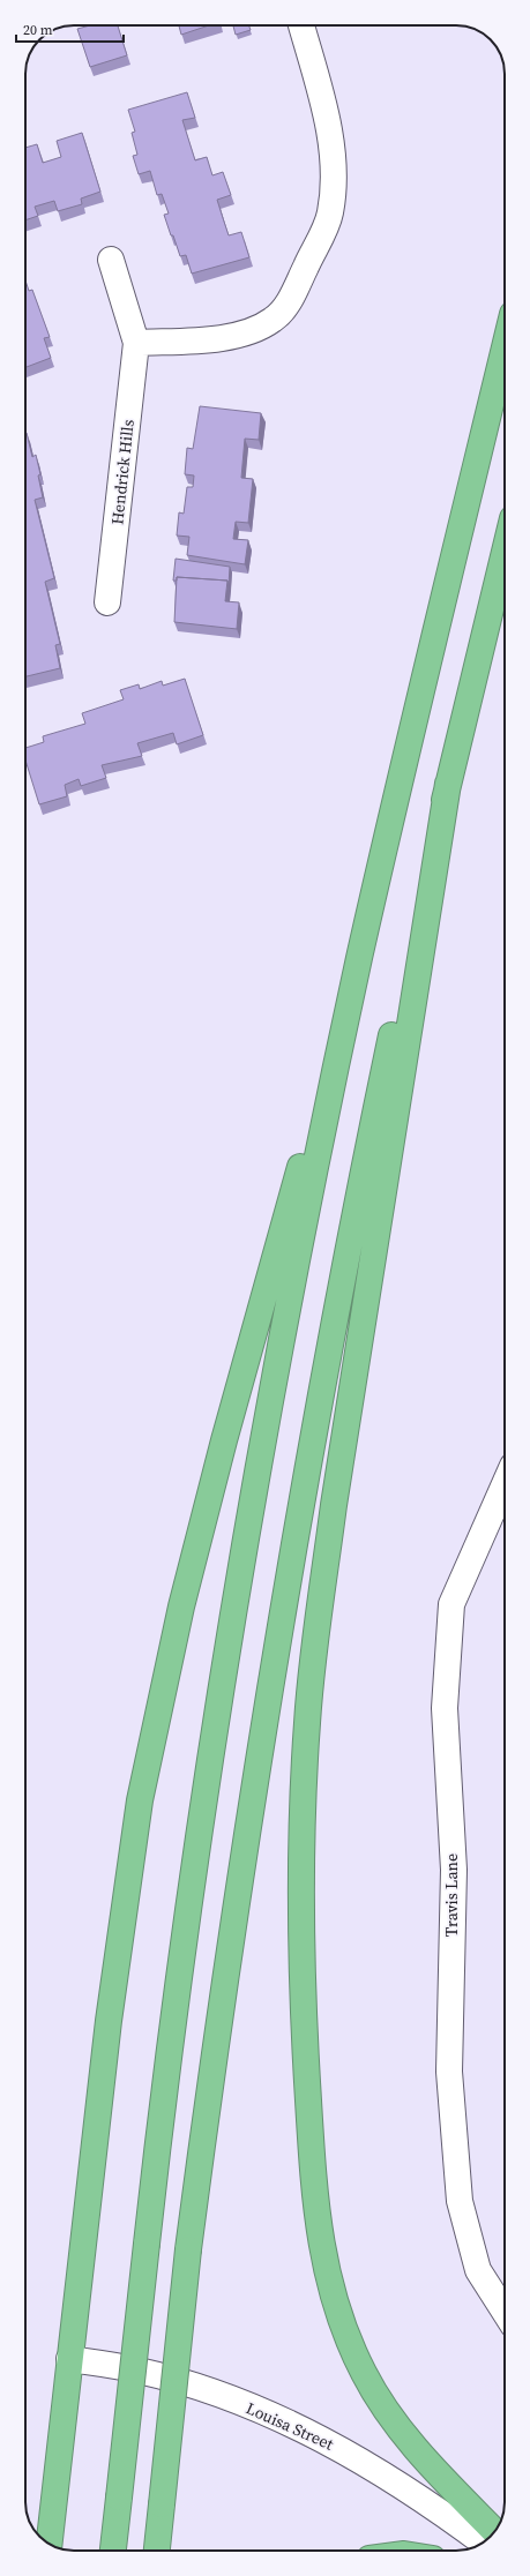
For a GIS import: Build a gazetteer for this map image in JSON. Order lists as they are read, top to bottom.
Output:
{
  "streets": {
    "street": ["Hendrick Hills", "Travis Lane", "Louisa Street"]
  },
  "scale_bar": "20 m"
}
